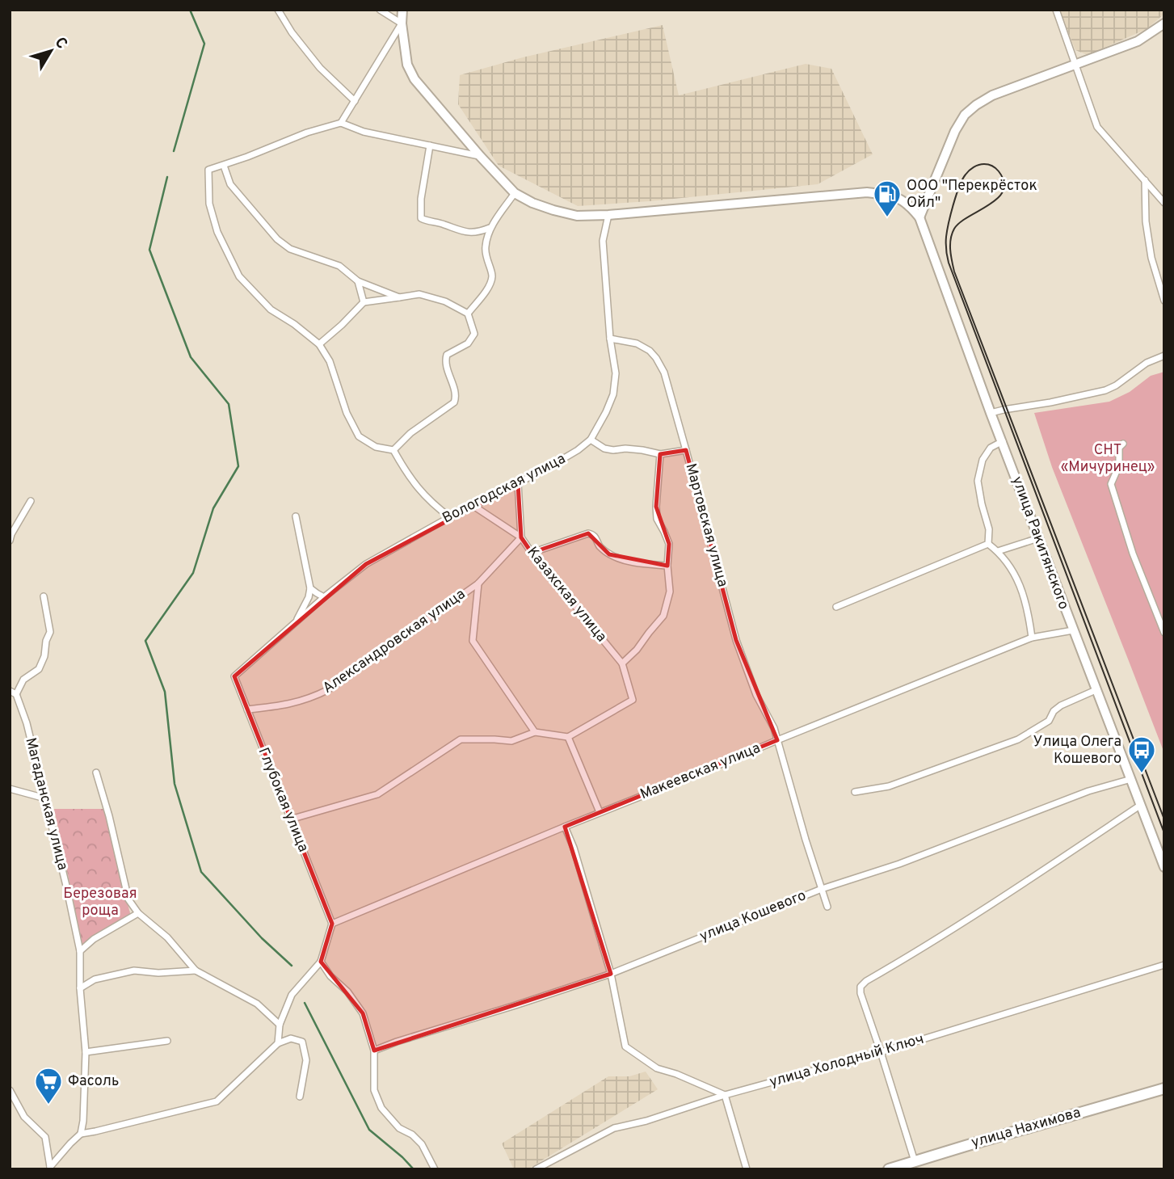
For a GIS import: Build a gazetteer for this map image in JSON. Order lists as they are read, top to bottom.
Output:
{
  "streets": {
    "main road": ["улица Ракитянского", "улица Нахимова"],
    "street": [
      "Вологодская улица",
      "Мартовская улица",
      "Казахская улица",
      "Александровская улица",
      "Макеевская улица",
      "Глубокая улица",
      "Магаданская улица",
      "улица Кошевого",
      "улица Холодный Ключ"
    ]
  },
  "crossings": [
    ["Вологодская улица", "Мартовская улица"],
    ["Вологодская улица", "Казахская улица"],
    ["Вологодская улица", "Глубокая улица"],
    ["Мартовская улица", "Макеевская улица"],
    ["Мартовская улица", "улица Кошевого"],
    ["улица Ракитянского", "Макеевская улица"],
    ["улица Ракитянского", "улица Кошевого"],
    ["Казахская улица", "Александровская улица"],
    ["Александровская улица", "Глубокая улица"],
    ["Макеевская улица", "Глубокая улица"]
  ],
  "parks": ["СНТ «Мичуринец»", "Березовая роща"],
  "places": {
    "fuel station": ["ООО \"Перекрёсток Ойл\""],
    "bus stop": ["Улица Олега Кошевого"],
    "supermarket": ["Фасоль"]
  },
  "north": "top right"
}
